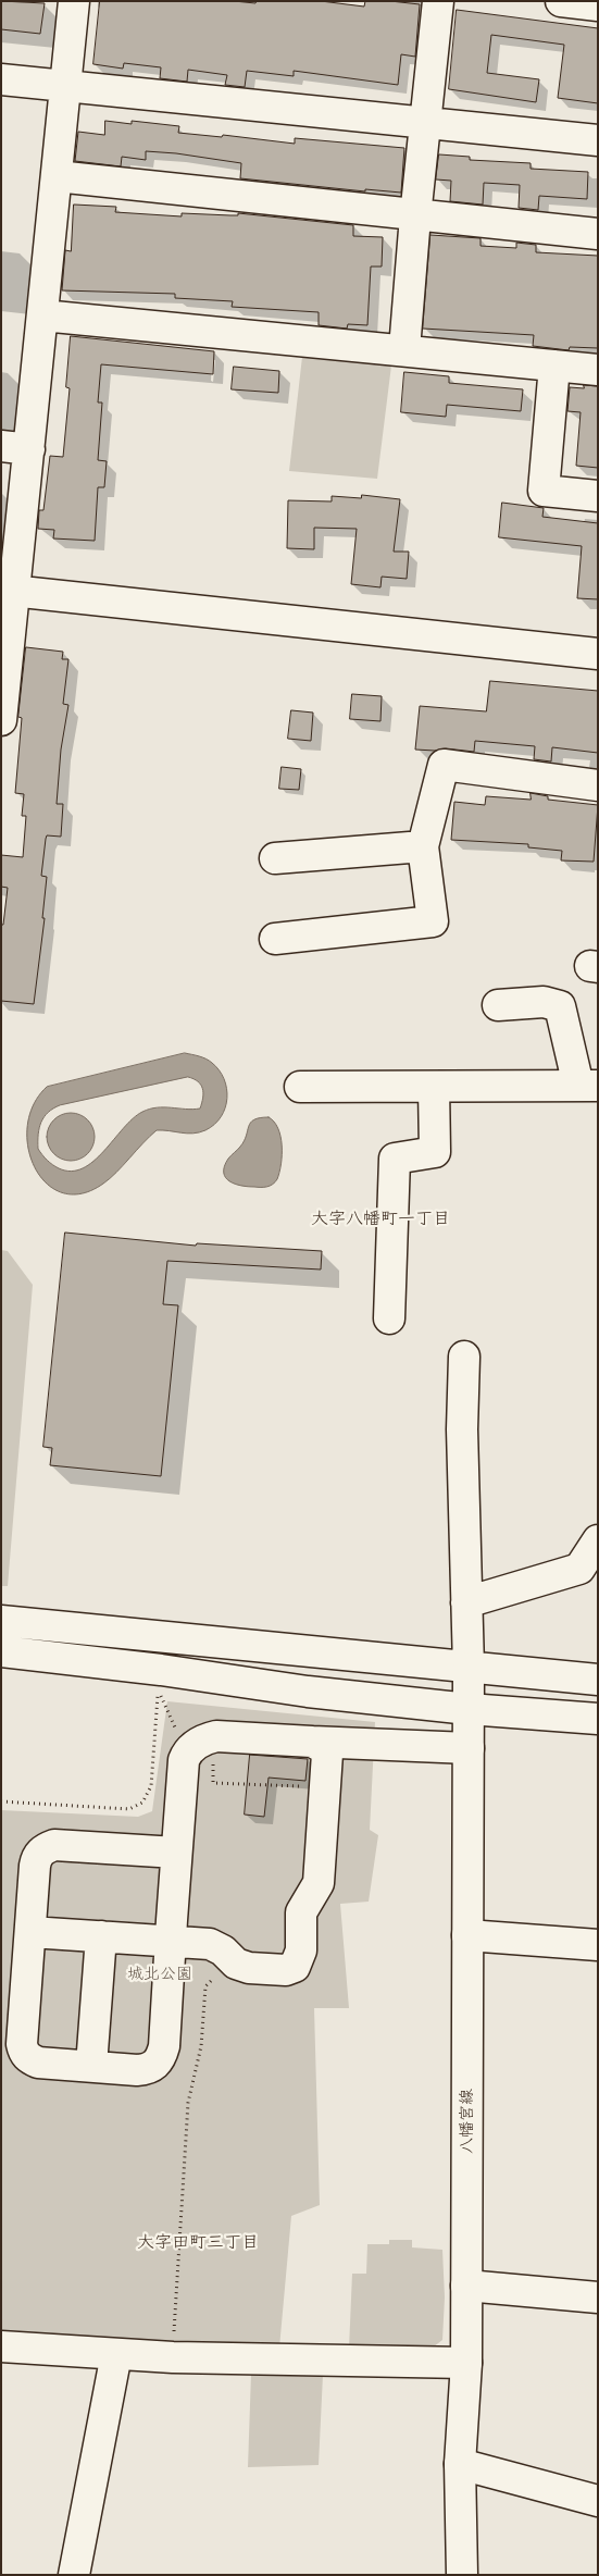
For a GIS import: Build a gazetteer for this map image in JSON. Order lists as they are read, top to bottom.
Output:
{
  "streets": {
    "street": ["八幡宮線"]
  },
  "districts": ["大字八幡町一丁目", "大字田町三丁目"],
  "parks": ["城北公園"]
}
